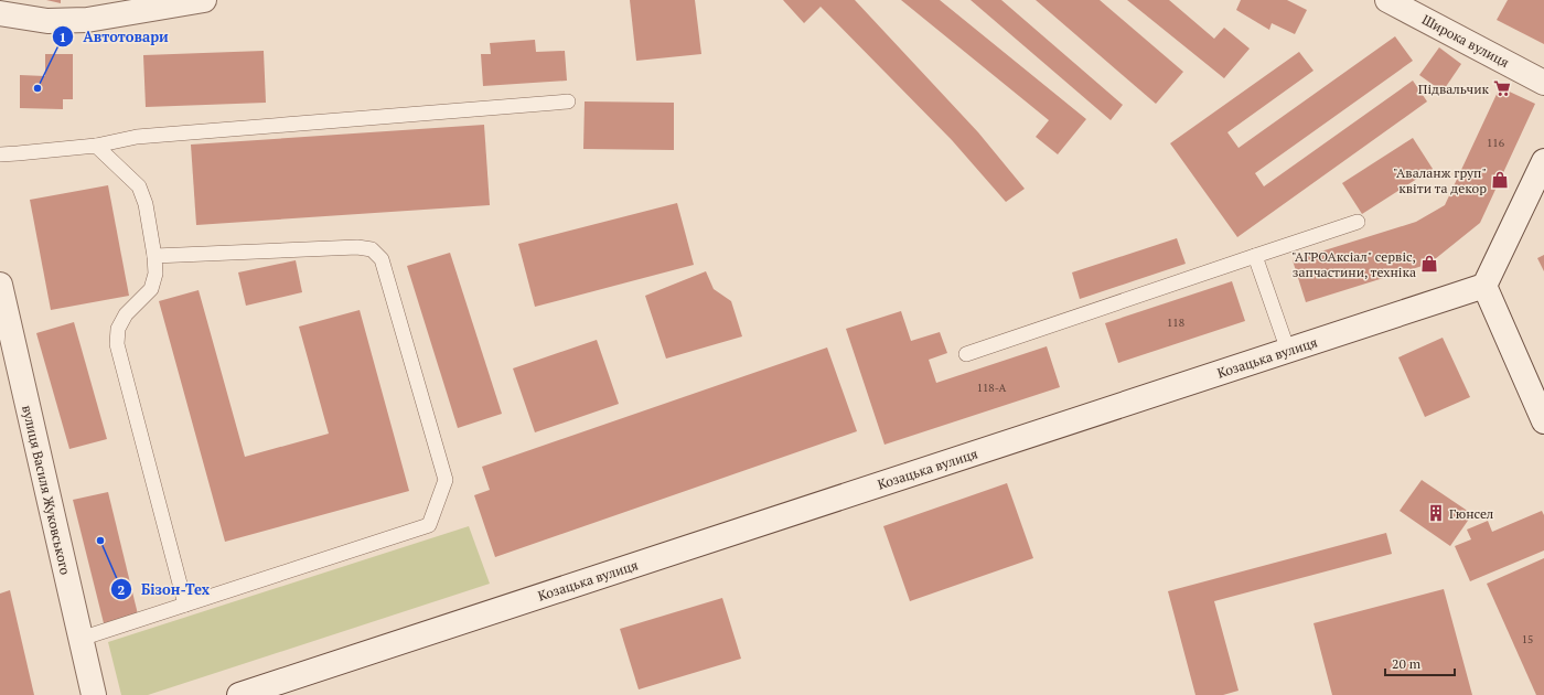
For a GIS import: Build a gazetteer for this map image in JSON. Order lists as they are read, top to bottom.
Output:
{
  "streets": {
    "street": ["Широка вулиця", "Козацька вулиця", "вулиця Василя Жуковського"]
  },
  "places": {
    "other": ["Автотовари", "Бізон-Тех"],
    "supermarket": ["Підвальчик"],
    "shop": ["\"Аваланж груп\" квіти та декор", "\"АГРОАксіал\" сервіс, запчастини, техніка"],
    "building": ["Гюнсел"]
  },
  "house_numbers": [
    "116",
    "118",
    "118-А",
    "15"
  ],
  "scale_bar": "20 m"
}
